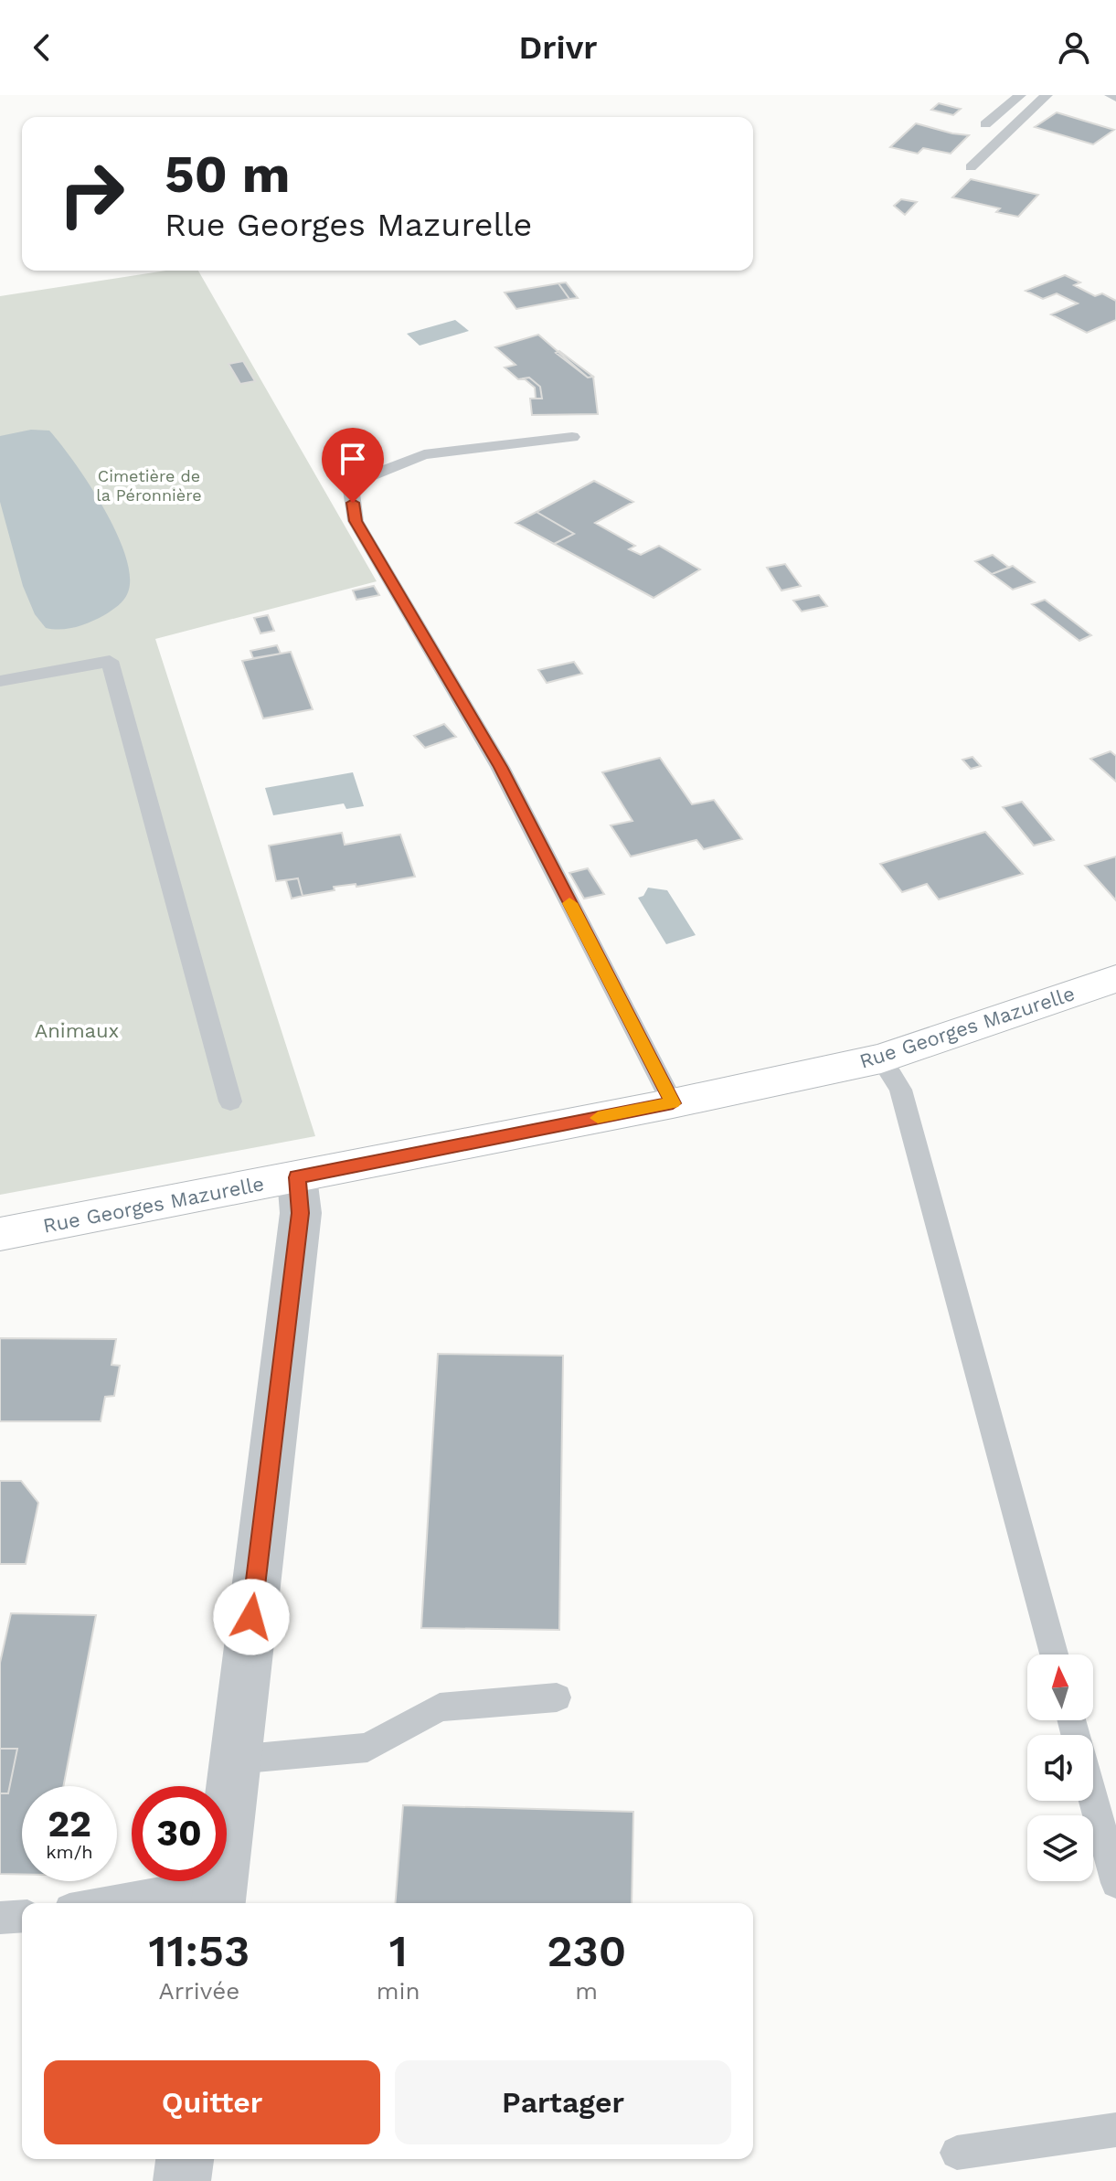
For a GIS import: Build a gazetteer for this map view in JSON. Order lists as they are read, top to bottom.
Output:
{
  "streets": {
    "main road": ["Rue Georges Mazurelle"]
  },
  "parks": ["Cimetière de la Péronnière", "Animaux"],
  "north": "top",
  "page": {
    "header": "Drivr",
    "turn": ["50 m", "Rue Georges Mazurelle"],
    "speed": "22 km/h",
    "limit": "30",
    "eta": [
      "11:53",
      "Arrivée",
      "1",
      "min",
      "230",
      "m"
    ],
    "buttons": ["Quitter", "Partager"]
  }
}
